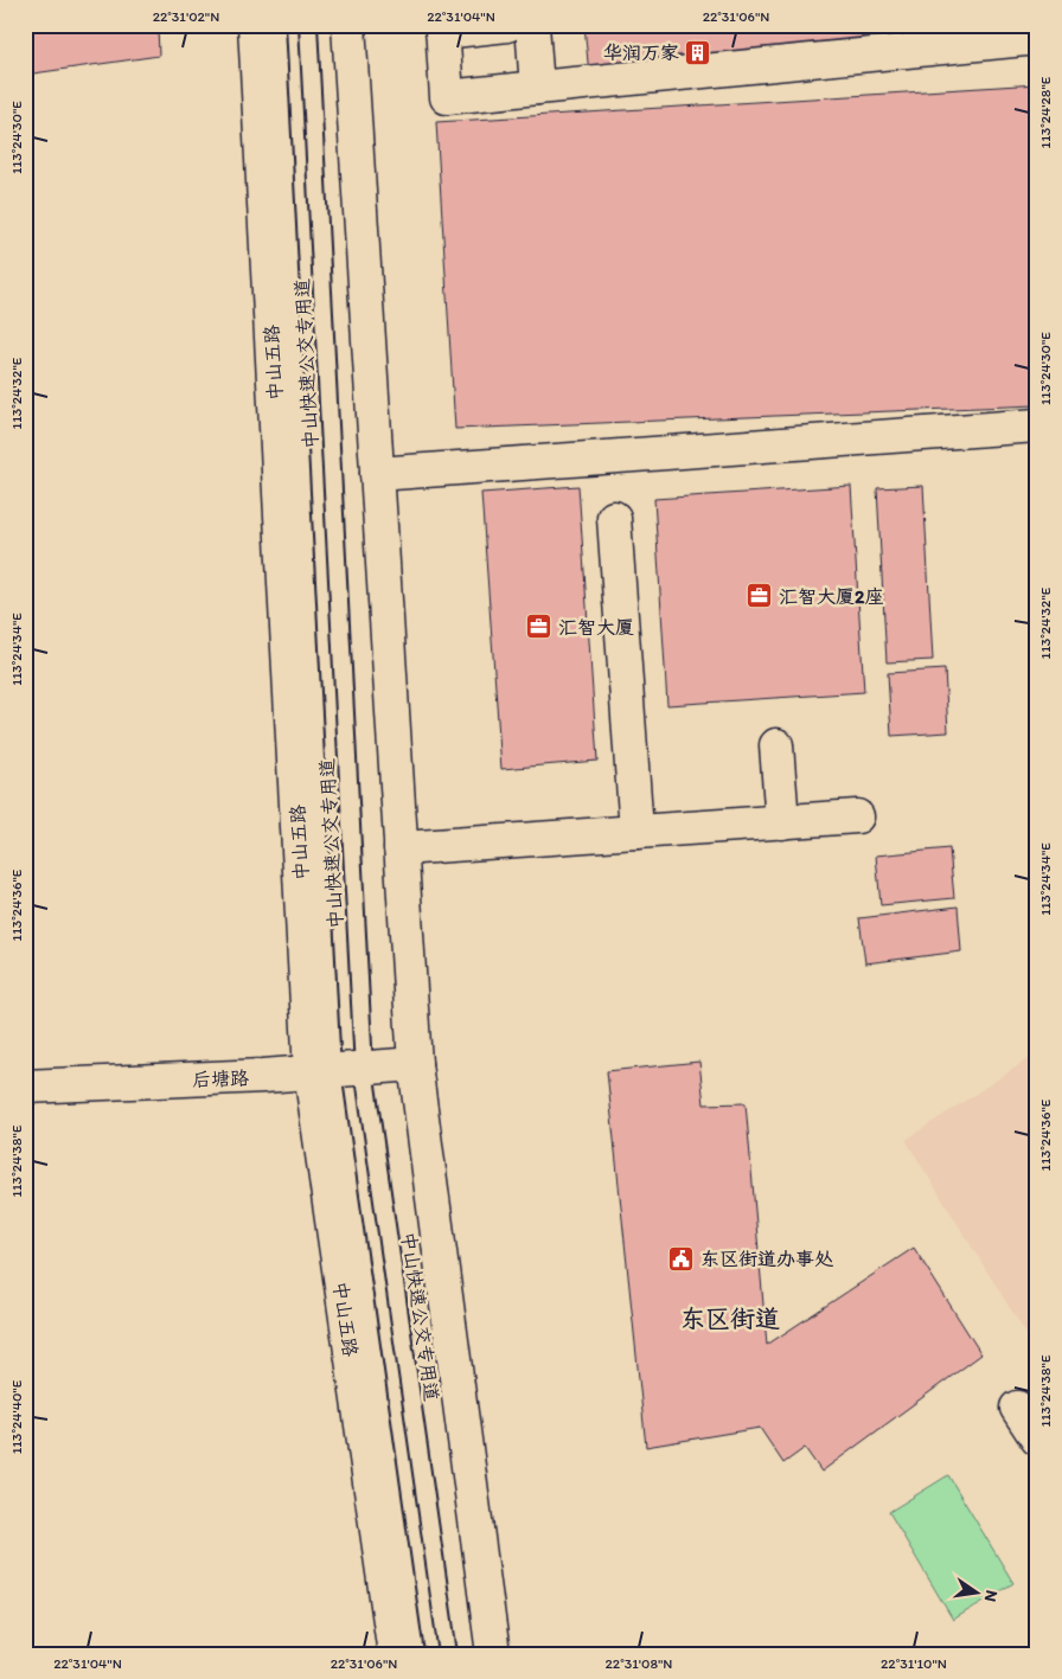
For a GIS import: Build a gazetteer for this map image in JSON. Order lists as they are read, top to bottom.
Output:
{
  "streets": {
    "main road": ["中山五路", "后塘路"],
    "lane": ["中山快速公交专用道"]
  },
  "crossings": [
    ["中山五路", "中山快速公交专用道"],
    ["中山五路", "后塘路"],
    ["中山快速公交专用道", "后塘路"]
  ],
  "districts": ["东区街道"],
  "places": {
    "building": ["华润万家"],
    "office": ["汇智大厦2座", "汇智大厦"],
    "public building": ["东区街道办事处"]
  },
  "north": "right",
  "coordinates": [
    "22°31'02\"N",
    "22°31'04\"N",
    "22°31'06\"N",
    "113°24'28\"E",
    "113°24'30\"E",
    "113°24'32\"E",
    "113°24'34\"E",
    "113°24'36\"E",
    "113°24'38\"E",
    "113°24'40\"E",
    "22°31'08\"N",
    "22°31'10\"N"
  ]
}
